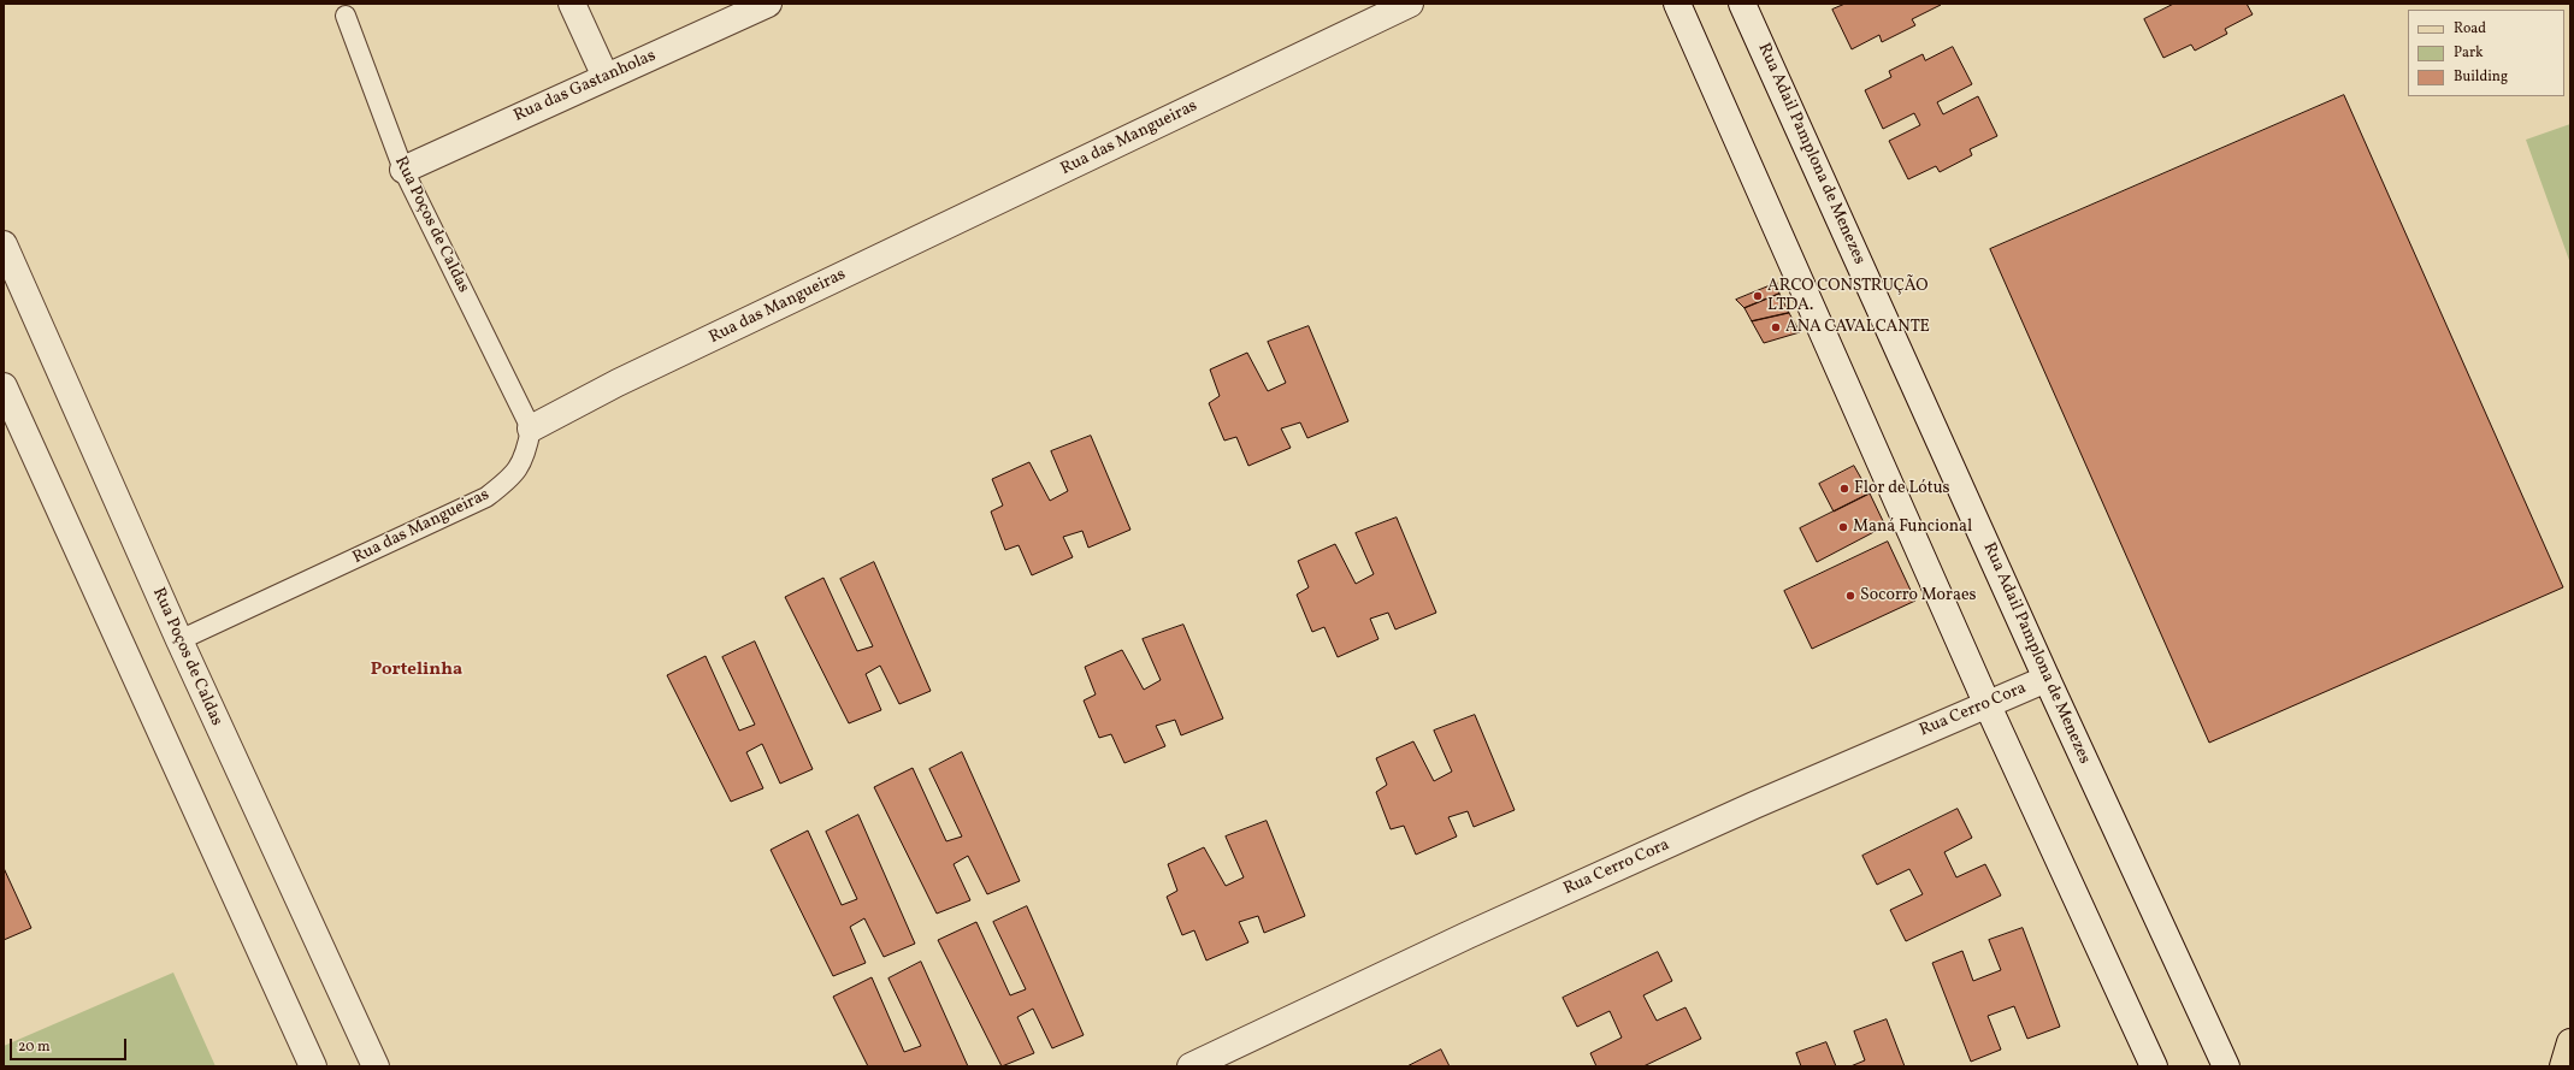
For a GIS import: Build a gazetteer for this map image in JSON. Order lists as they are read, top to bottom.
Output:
{
  "streets": {
    "street": [
      "Rua das Gastanholas",
      "Rua das Mangueiras",
      "Rua Adail Pamplona de Menezes",
      "Rua Poços de Caldas",
      "Rua Cerro Cora"
    ]
  },
  "crossings": [
    ["Rua das Gastanholas", "Rua Poços de Caldas"],
    ["Rua das Mangueiras", "Rua Poços de Caldas"],
    ["Rua Adail Pamplona de Menezes", "Rua Cerro Cora"]
  ],
  "districts": ["Portelinha"],
  "places": [
    "ARCO CONSTRUÇÃO LTDA.",
    "ANA CAVALCANTE",
    "Flor de Lótus",
    "Maná Funcional",
    "Socorro Moraes"
  ],
  "legend": ["Road", "Park", "Building"],
  "scale_bar": "20 m"
}
